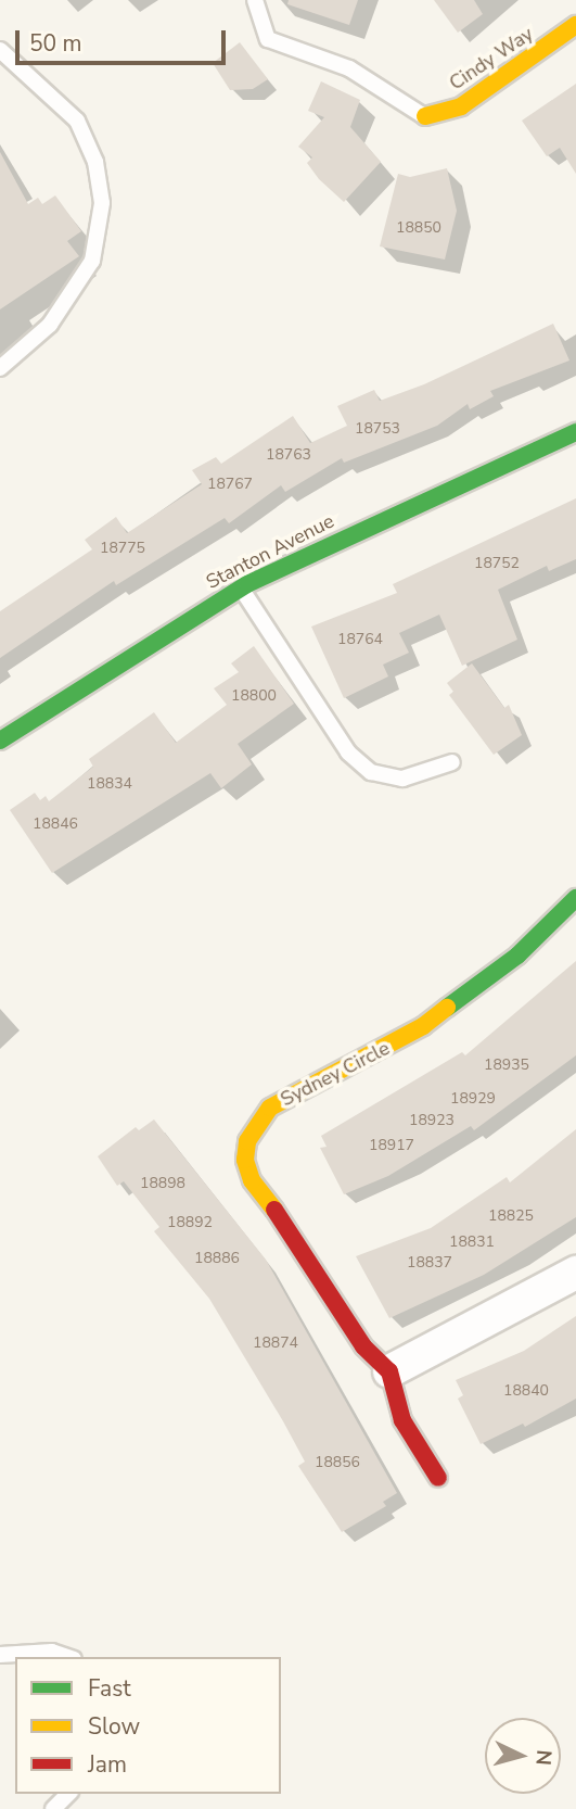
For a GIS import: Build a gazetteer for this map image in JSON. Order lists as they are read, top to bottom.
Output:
{
  "streets": {
    "street": ["Cindy Way", "Stanton Avenue", "Sydney Circle"]
  },
  "house_numbers": [
    "18850",
    "18753",
    "18763",
    "18767",
    "18775",
    "18752",
    "18764",
    "18800",
    "18834",
    "18846",
    "18935",
    "18929",
    "18923",
    "18917",
    "18898",
    "18825",
    "18892",
    "18831",
    "18886",
    "18837",
    "18874",
    "18840",
    "18856"
  ],
  "legend": ["Fast", "Slow", "Jam"],
  "scale_bar": "50 m",
  "north": "right"
}
